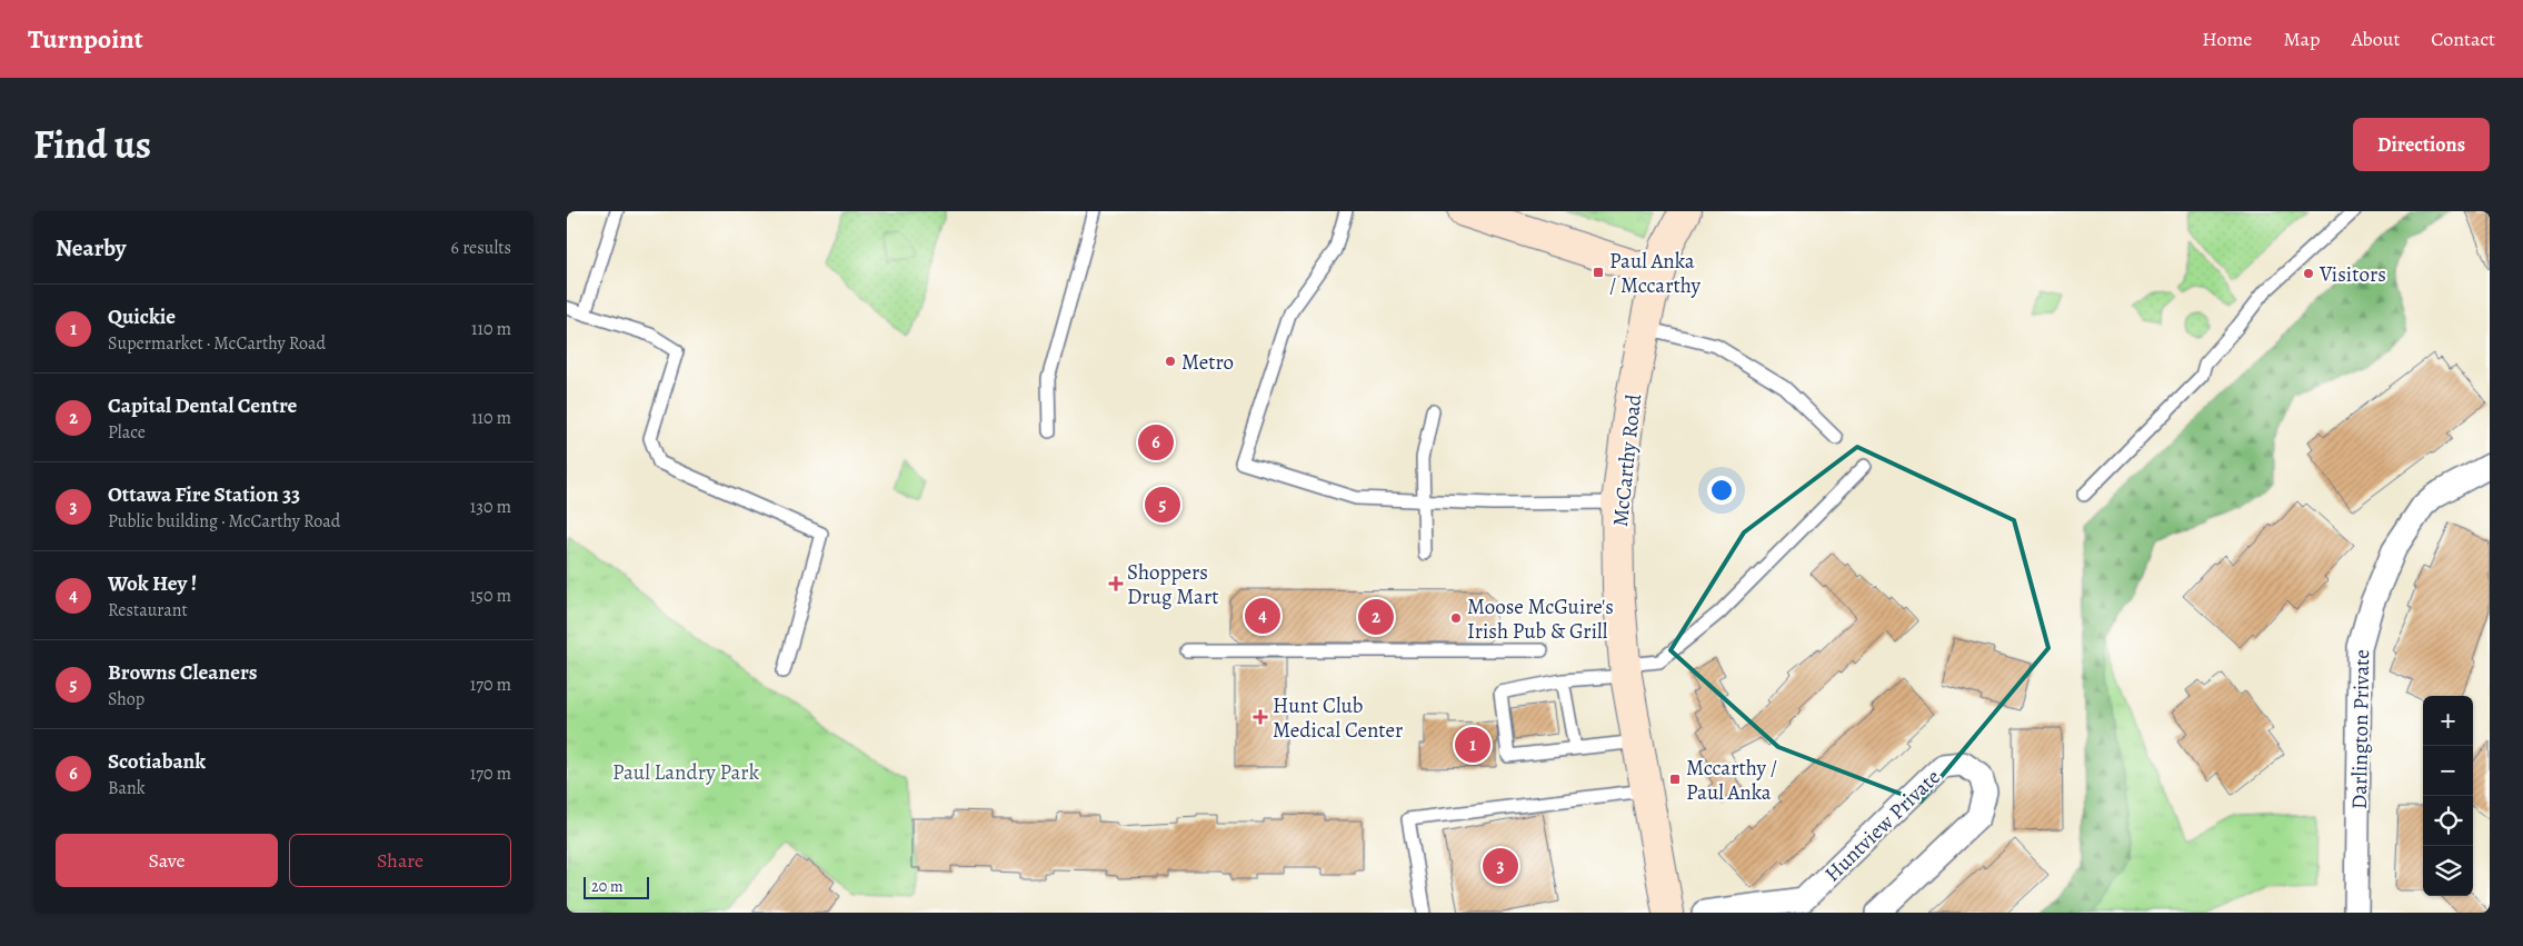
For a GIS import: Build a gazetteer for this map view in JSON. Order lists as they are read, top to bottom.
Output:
{
  "streets": {
    "street": ["McCarthy Road", "Darlington Private", "Huntview Private"]
  },
  "parks": ["Paul Landry Park"],
  "places": {
    "transit": ["Paul Anka / Mccarthy", "Mccarthy / Paul Anka"],
    "other": ["Visitors", "Metro", "Moose McGuire's Irish Pub & Grill"],
    "health": ["Shoppers Drug Mart", "Hunt Club Medical Center"]
  },
  "scale_bar": "20 m",
  "page": {
    "header": "Turnpoint",
    "nav": [
      "Home",
      "Map",
      "About",
      "Contact"
    ],
    "title": "Find us",
    "buttons": [
      "Directions",
      ["Save", "Share"]
    ],
    "heading": ["Nearby", "6 results"],
    "list": [
      {
        "mark": "1",
        "name": "Quickie",
        "note": "Supermarket · McCarthy Road",
        "value": "110 m"
      },
      {
        "mark": "2",
        "name": "Capital Dental Centre",
        "note": "Place",
        "value": "110 m"
      },
      {
        "mark": "3",
        "name": "Ottawa Fire Station 33",
        "note": "Public building · McCarthy Road",
        "value": "130 m"
      },
      {
        "mark": "4",
        "name": "Wok Hey !",
        "note": "Restaurant",
        "value": "150 m"
      },
      {
        "mark": "5",
        "name": "Browns Cleaners",
        "note": "Shop",
        "value": "170 m"
      },
      {
        "mark": "6",
        "name": "Scotiabank",
        "note": "Bank",
        "value": "170 m"
      }
    ],
    "pins": [
      "6",
      "5",
      "4",
      "2",
      "1",
      "3"
    ],
    "map_buttons": ["+", "−"],
    "scale": "20 m"
  }
}
